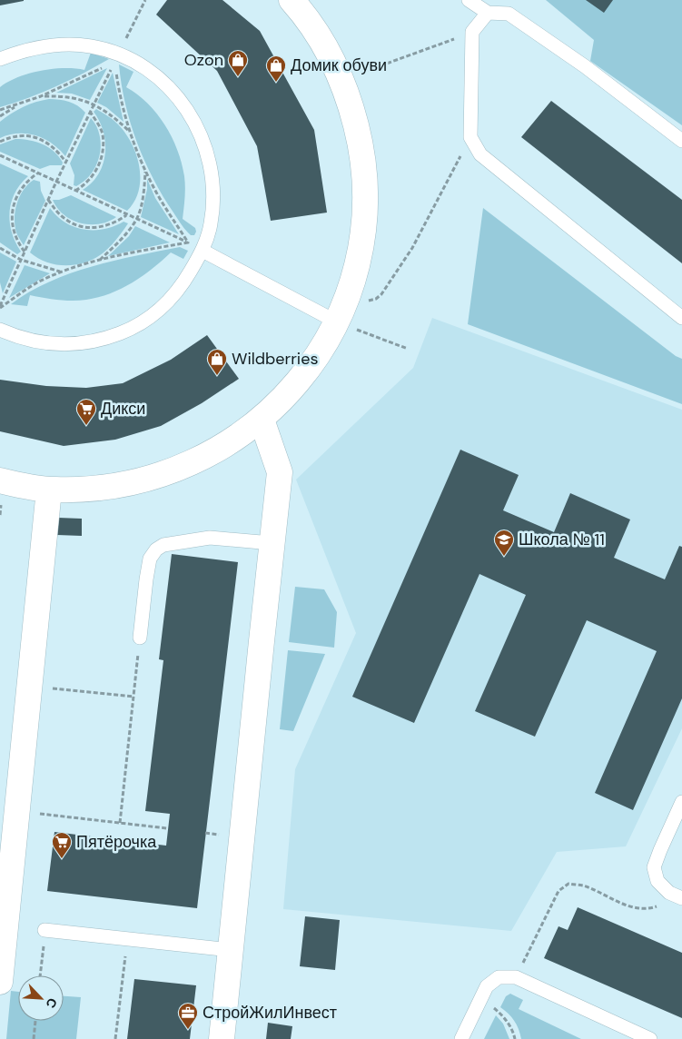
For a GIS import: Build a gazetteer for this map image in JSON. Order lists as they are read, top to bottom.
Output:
{
  "places": {
    "shop": ["Ozon", "Домик обуви", "Wildberries"],
    "supermarket": ["Дикси", "Пятёрочка"],
    "school or university": ["Школа № 11"],
    "office": ["СтройЖилИнвест"]
  },
  "north": "bottom right"
}
